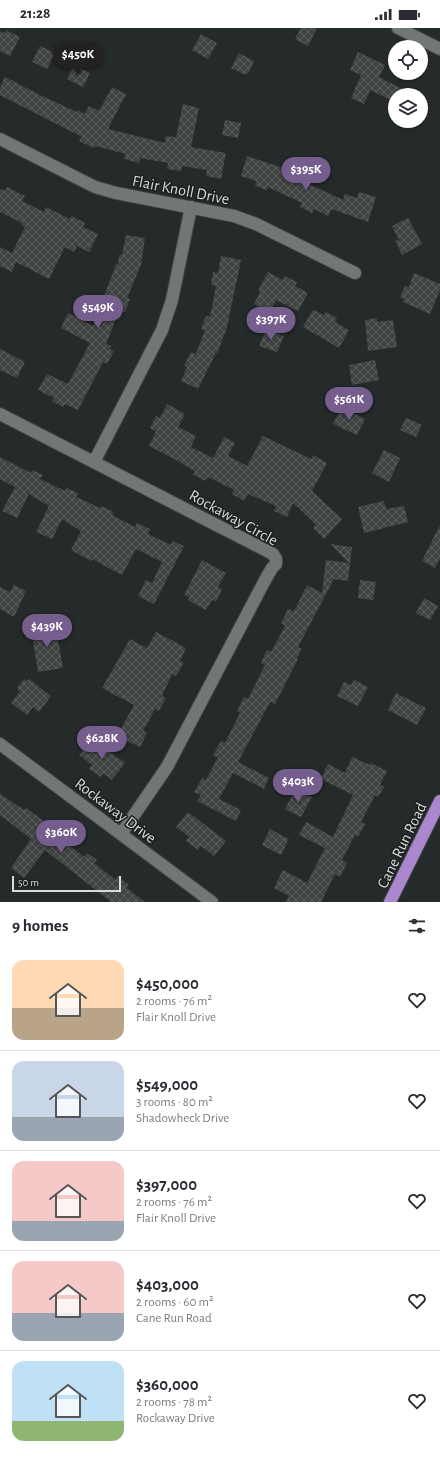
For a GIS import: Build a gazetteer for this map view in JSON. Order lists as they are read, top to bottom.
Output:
{
  "streets": {
    "highway": ["Cane Run Road"],
    "street": ["Flair Knoll Drive", "Rockaway Circle", "Rockaway Drive"]
  },
  "crossings": [
    ["Rockaway Circle", "Rockaway Drive"]
  ],
  "scale_bar": "50 m",
  "page": {
    "status": "21:28",
    "price": [
      "$450K",
      "$395K",
      "$549K",
      "$397K",
      "$561K",
      "$439K",
      "$628K",
      "$403K",
      "$360K"
    ],
    "scale": "50 m",
    "heading": "9 homes",
    "list": [
      {
        "name": "$450,000",
        "note": "2 rooms · 76 m² · Flair Knoll Drive"
      },
      {
        "name": "$549,000",
        "note": "3 rooms · 80 m² · Shadowheck Drive"
      },
      {
        "name": "$397,000",
        "note": "2 rooms · 76 m² · Flair Knoll Drive"
      },
      {
        "name": "$403,000",
        "note": "2 rooms · 60 m² · Cane Run Road"
      },
      {
        "name": "$360,000",
        "note": "2 rooms · 78 m² · Rockaway Drive"
      }
    ]
  }
}
